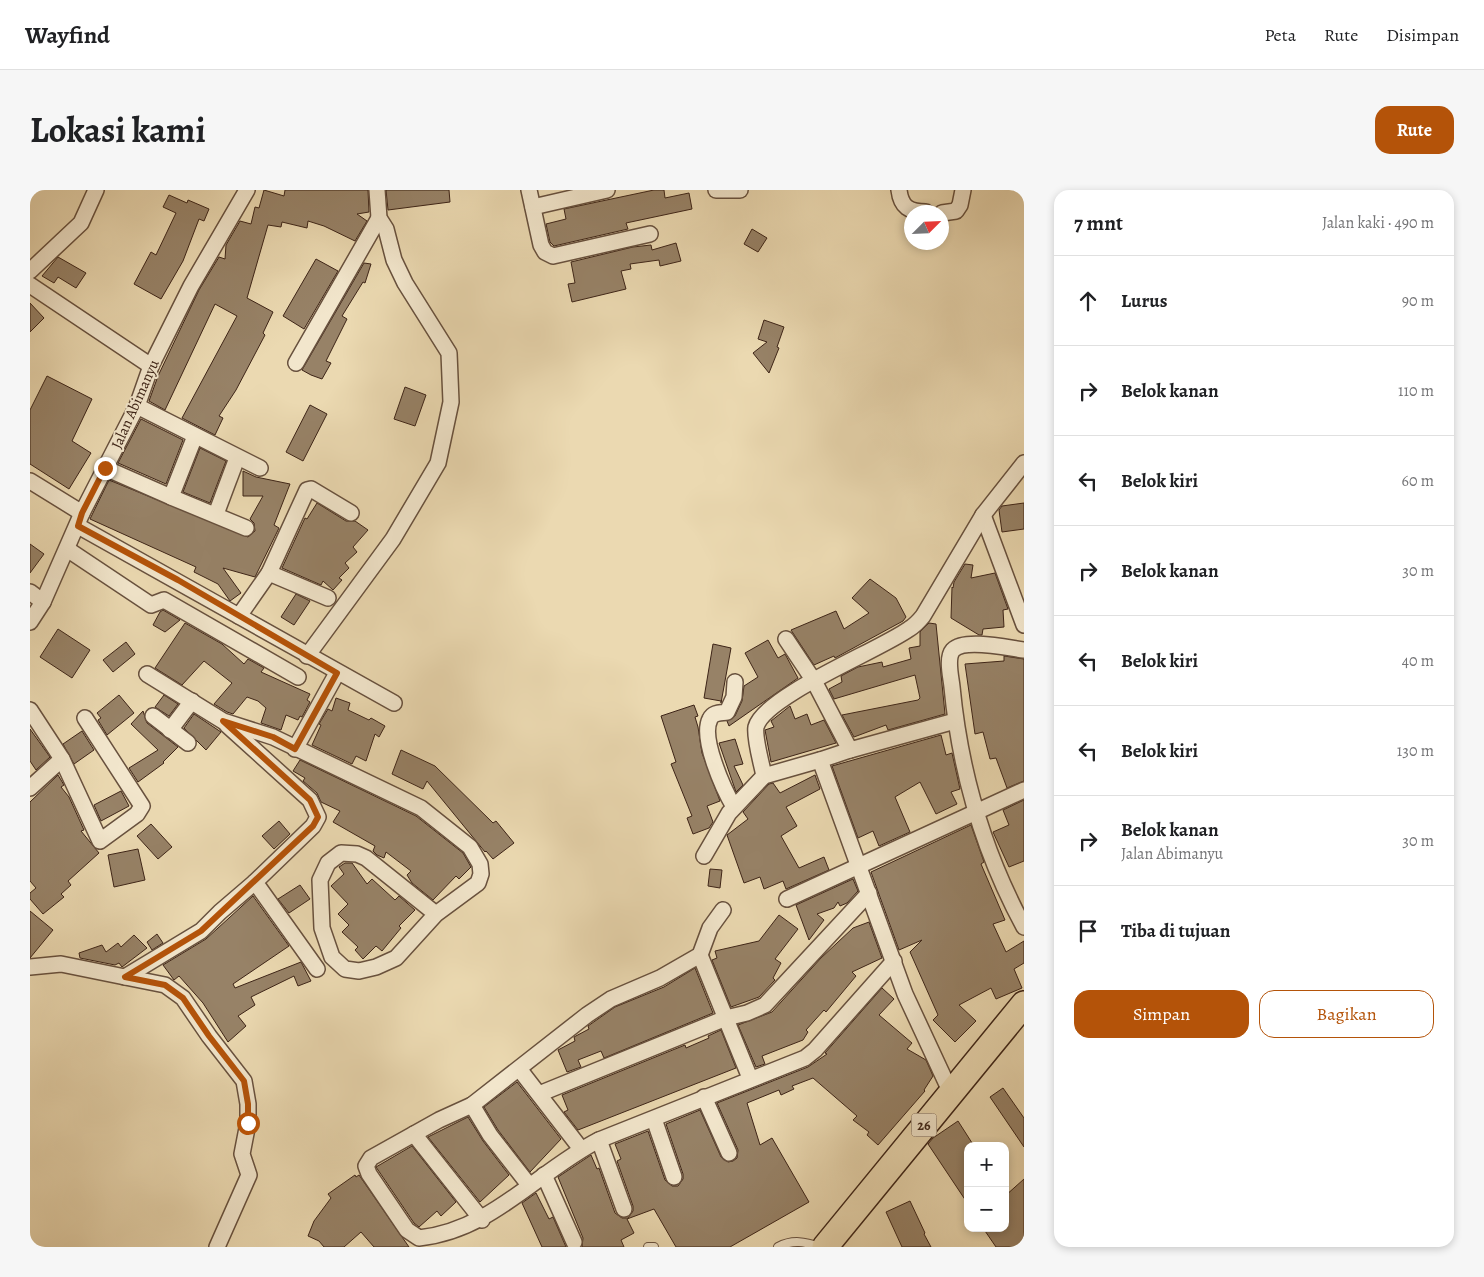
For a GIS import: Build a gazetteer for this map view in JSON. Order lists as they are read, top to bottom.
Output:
{
  "streets": {
    "highway": ["26"],
    "street": ["Jalan Abimanyu"]
  },
  "north": "top right",
  "page": {
    "header": "Wayfind",
    "nav": ["Peta", "Rute", "Disimpan"],
    "title": "Lokasi kami",
    "buttons": [
      "Rute",
      ["Simpan", "Bagikan"]
    ],
    "heading": ["7 mnt", "Jalan kaki · 490 m"],
    "list": [
      ["Lurus", "90 m"],
      ["Belok kanan", "110 m"],
      ["Belok kiri", "60 m"],
      ["Belok kanan", "30 m"],
      ["Belok kiri", "40 m"],
      ["Belok kiri", "130 m"],
      ["Belok kanan", "Jalan Abimanyu", "30 m"],
      "Tiba di tujuan"
    ],
    "map_buttons": ["+", "−"]
  }
}
